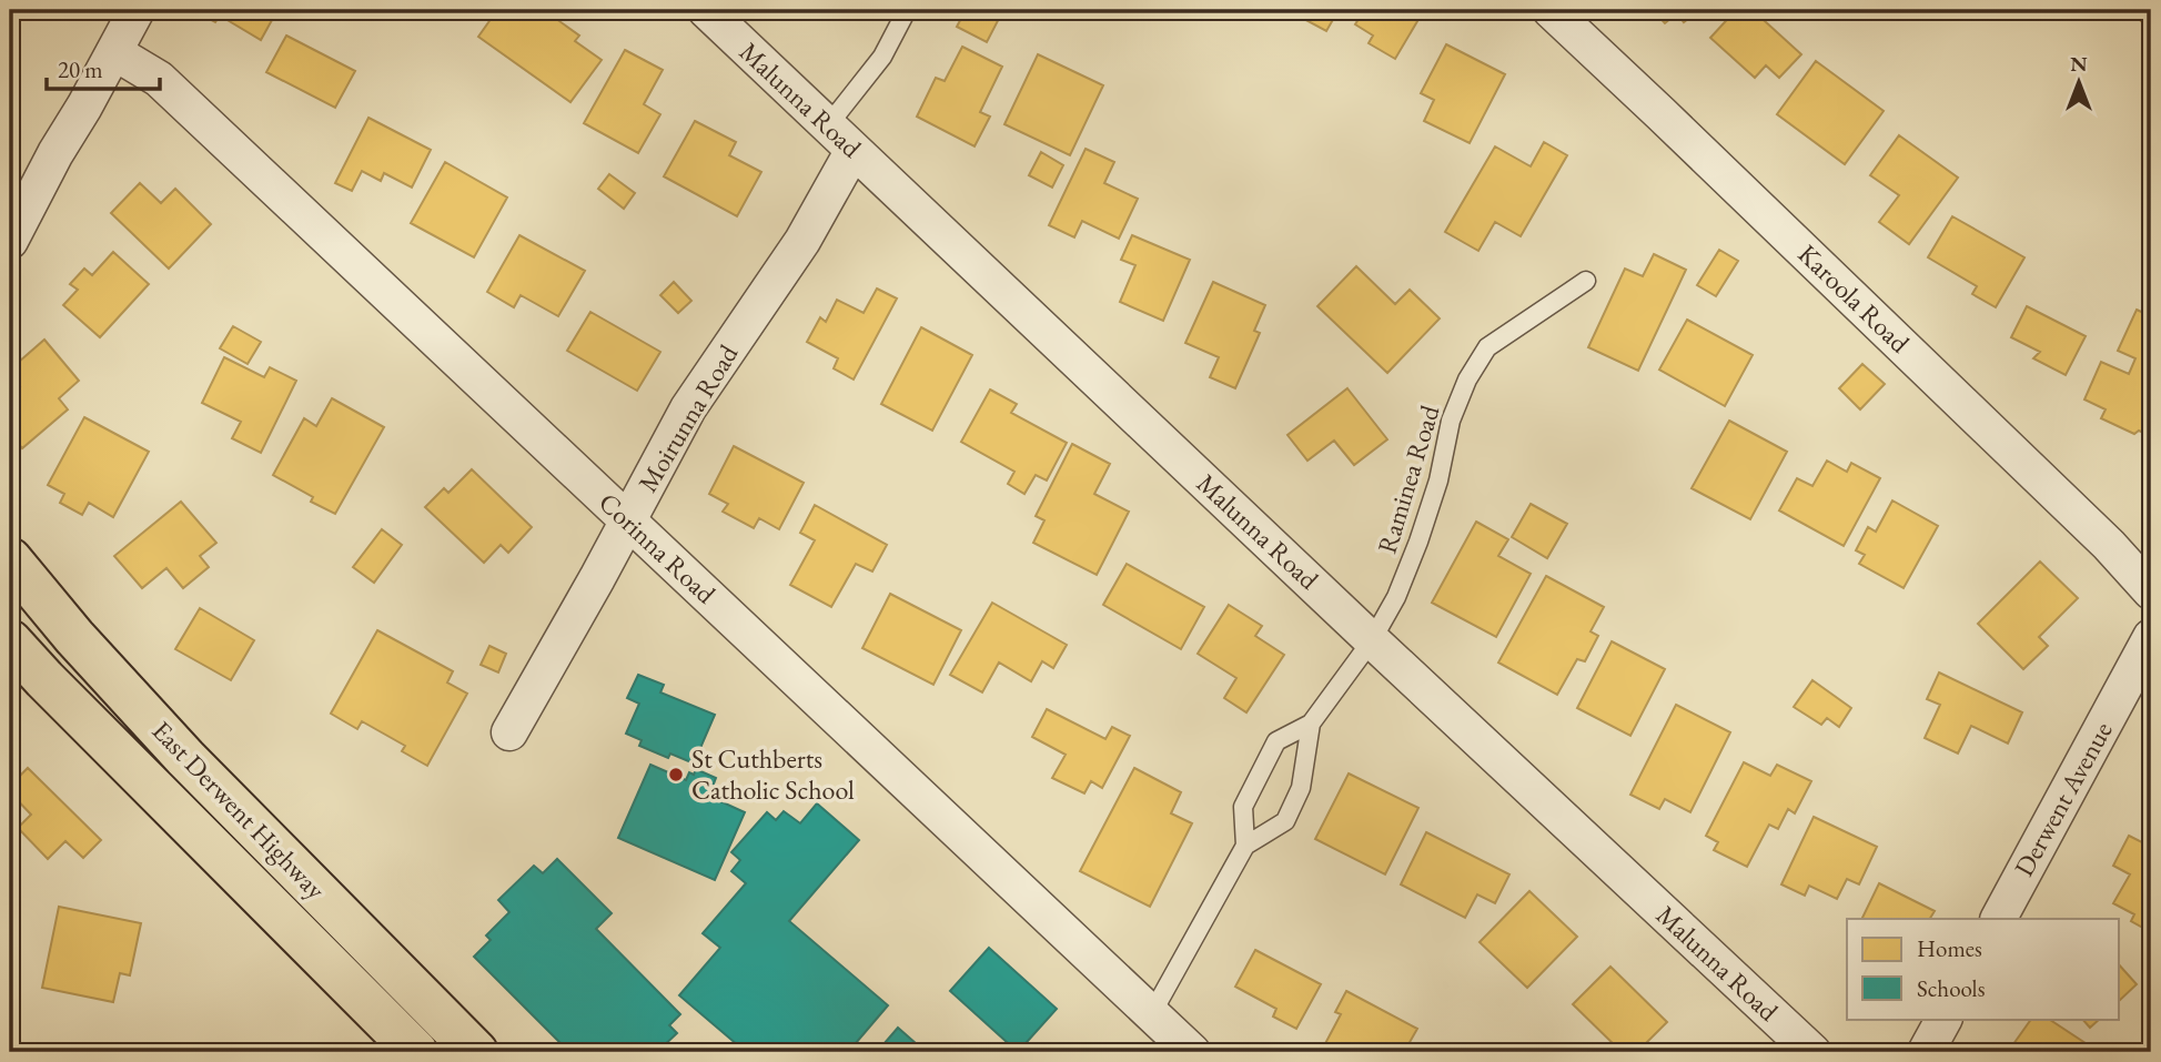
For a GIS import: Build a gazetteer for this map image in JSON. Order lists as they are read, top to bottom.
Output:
{
  "streets": {
    "main road": ["East Derwent Highway"],
    "street": [
      "Malunna Road",
      "Karoola Road",
      "Moirunna Road",
      "Corinna Road",
      "Derwent Avenue"
    ],
    "lane": ["Raminea Road"]
  },
  "crossings": [
    ["Malunna Road", "Moirunna Road"],
    ["Malunna Road", "Raminea Road"],
    ["Moirunna Road", "Corinna Road"],
    ["Raminea Road", "Corinna Road"]
  ],
  "places": ["St Cuthberts Catholic School"],
  "legend": ["Homes", "Schools"],
  "scale_bar": "20 m",
  "north": "top"
}
